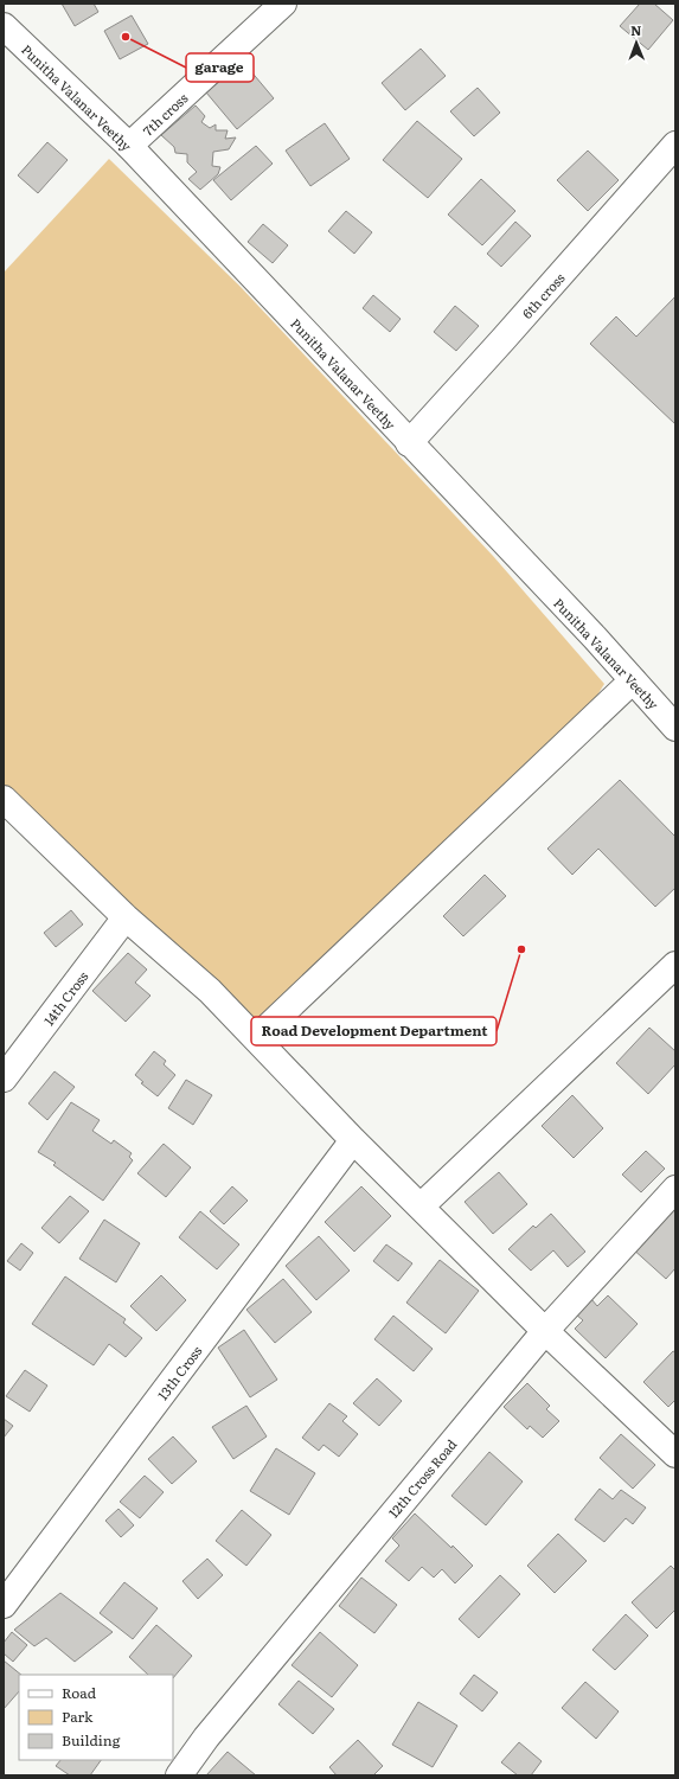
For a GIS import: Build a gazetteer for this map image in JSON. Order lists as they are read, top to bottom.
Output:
{
  "streets": {
    "street": [
      "Punitha Valanar Veethy",
      "7th cross",
      "6th cross",
      "14th Cross",
      "13th Cross",
      "12th Cross Road"
    ]
  },
  "crossings": [
    ["Punitha Valanar Veethy", "7th cross"],
    ["Punitha Valanar Veethy", "6th cross"]
  ],
  "places": ["garage", "Road Development Department"],
  "legend": ["Road", "Park", "Building"],
  "north": "top"
}
